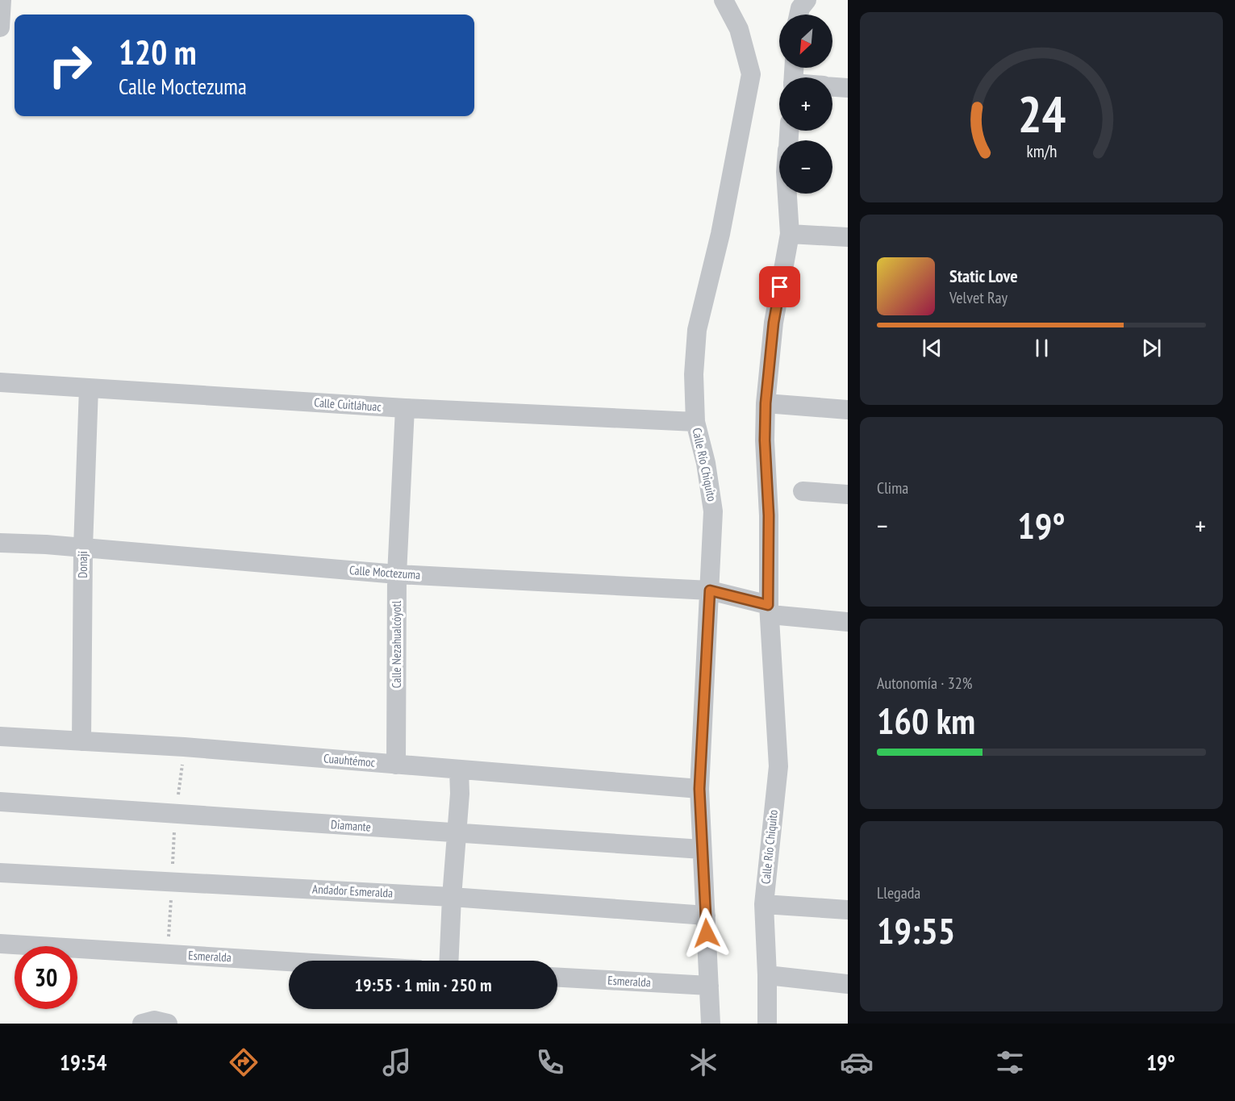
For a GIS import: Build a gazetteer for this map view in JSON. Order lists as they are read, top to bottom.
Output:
{
  "streets": {
    "street": [
      "Calle Cuitláhuac",
      "Calle Río Chiquito",
      "Donají",
      "Calle Moctezuma",
      "Calle Nezahualcóyotl",
      "Cuauhtémoc",
      "Diamante",
      "Andador Esmeralda",
      "Esmeralda"
    ]
  },
  "crossings": [
    ["Calle Cuitláhuac", "Calle Río Chiquito"],
    ["Calle Cuitláhuac", "Donají"],
    ["Calle Cuitláhuac", "Calle Nezahualcóyotl"],
    ["Calle Río Chiquito", "Calle Moctezuma"],
    ["Calle Río Chiquito", "Cuauhtémoc"],
    ["Calle Río Chiquito", "Diamante"],
    ["Calle Río Chiquito", "Andador Esmeralda"],
    ["Calle Río Chiquito", "Esmeralda"],
    ["Donají", "Calle Moctezuma"],
    ["Donají", "Cuauhtémoc"],
    ["Calle Moctezuma", "Calle Nezahualcóyotl"],
    ["Calle Nezahualcóyotl", "Cuauhtémoc"]
  ],
  "north": "bottom left",
  "page": {
    "map_buttons": ["+", "−"],
    "turn": ["120 m", "Calle Moctezuma"],
    "song": ["Static Love", "Velvet Ray"],
    "tile": [
      "Clima",
      ["Autonomía · 32%", "160 km"],
      ["Llegada", "19:55"]
    ],
    "heat": ["−", "19°", "+"],
    "limit": "30",
    "trip": "19:55 · 1 min · 250 m",
    "tabs": ["19:54", "19°"],
    "gauge": ["24", "km/h"]
  }
}
